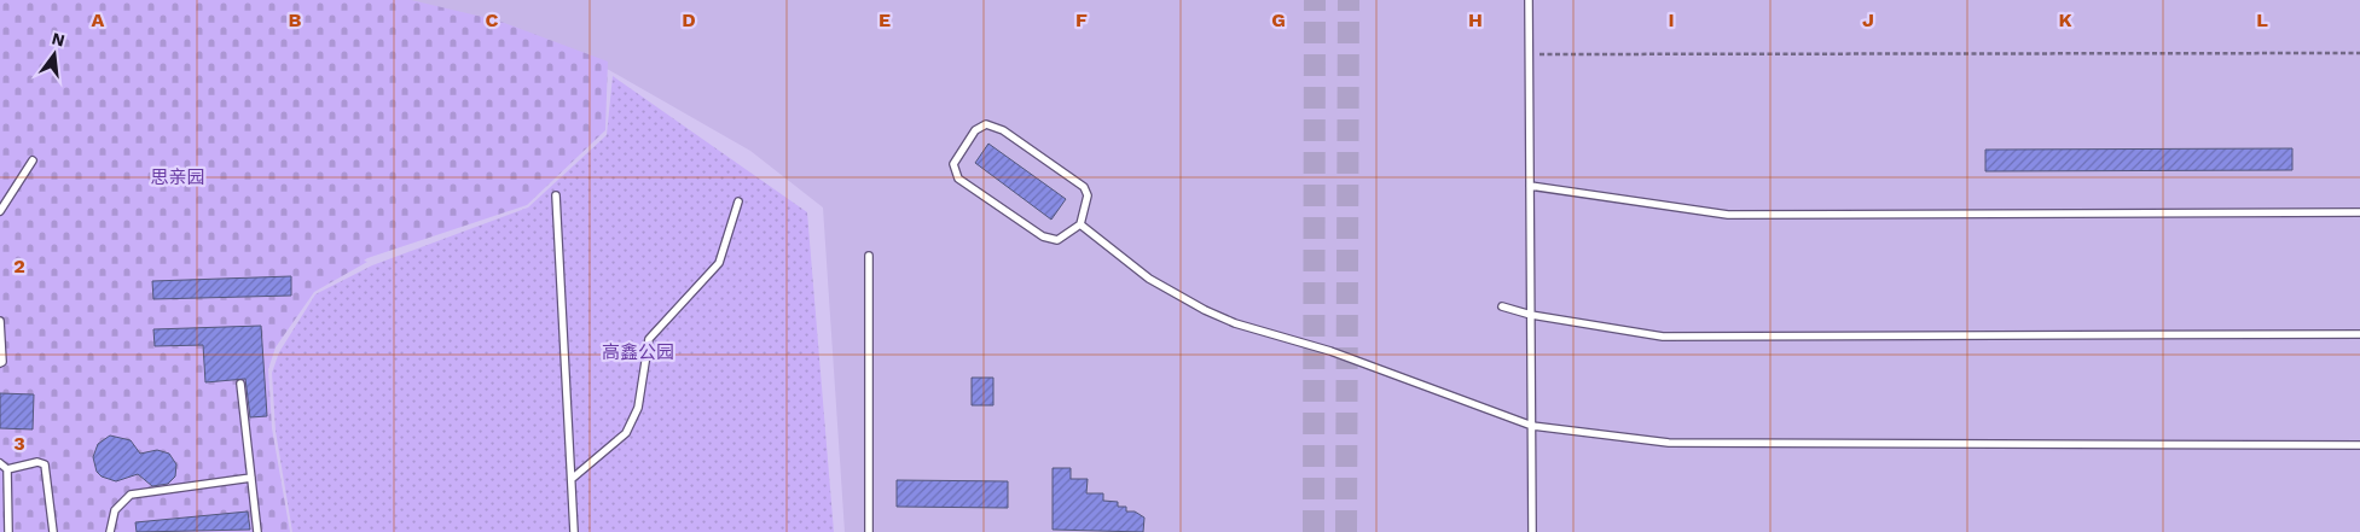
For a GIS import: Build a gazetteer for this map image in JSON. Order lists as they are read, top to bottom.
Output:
{
  "parks": ["思亲园", "高鑫公园"],
  "north": "top",
  "grid": {
    "columns": [
      "A",
      "B",
      "C",
      "D",
      "E",
      "F",
      "G",
      "H",
      "I",
      "J",
      "K",
      "L"
    ],
    "rows": ["2", "3"]
  }
}
